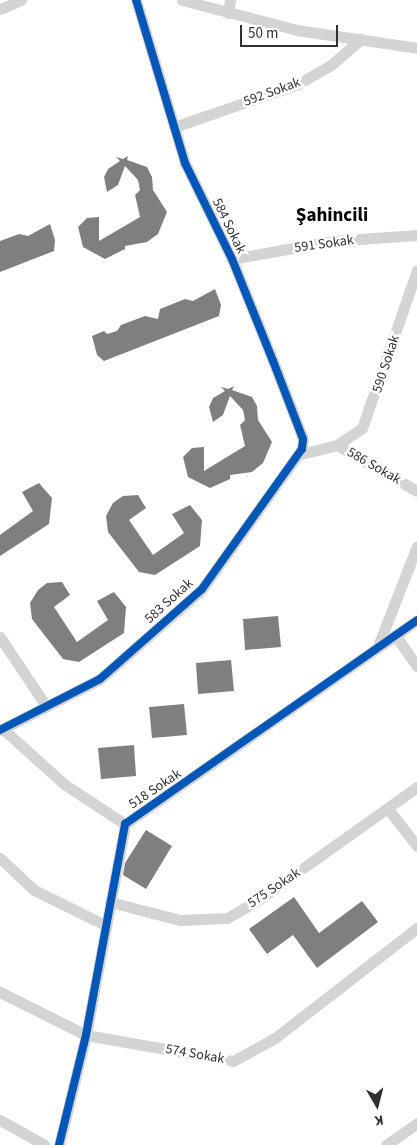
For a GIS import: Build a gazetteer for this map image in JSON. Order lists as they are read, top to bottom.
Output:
{
  "streets": {
    "street": [
      "592 Sokak",
      "584 Sokak",
      "591 Sokak",
      "590 Sokak",
      "586 Sokak",
      "583 Sokak",
      "518 Sokak",
      "575 Sokak",
      "574 Sokak"
    ]
  },
  "crossings": [
    ["592 Sokak", "584 Sokak"],
    ["584 Sokak", "591 Sokak"],
    ["584 Sokak", "586 Sokak"],
    ["584 Sokak", "583 Sokak"],
    ["590 Sokak", "586 Sokak"],
    ["586 Sokak", "583 Sokak"],
    ["518 Sokak", "575 Sokak"],
    ["518 Sokak", "574 Sokak"]
  ],
  "districts": ["Şahincili"],
  "scale_bar": "50 m",
  "north": "bottom"
}
